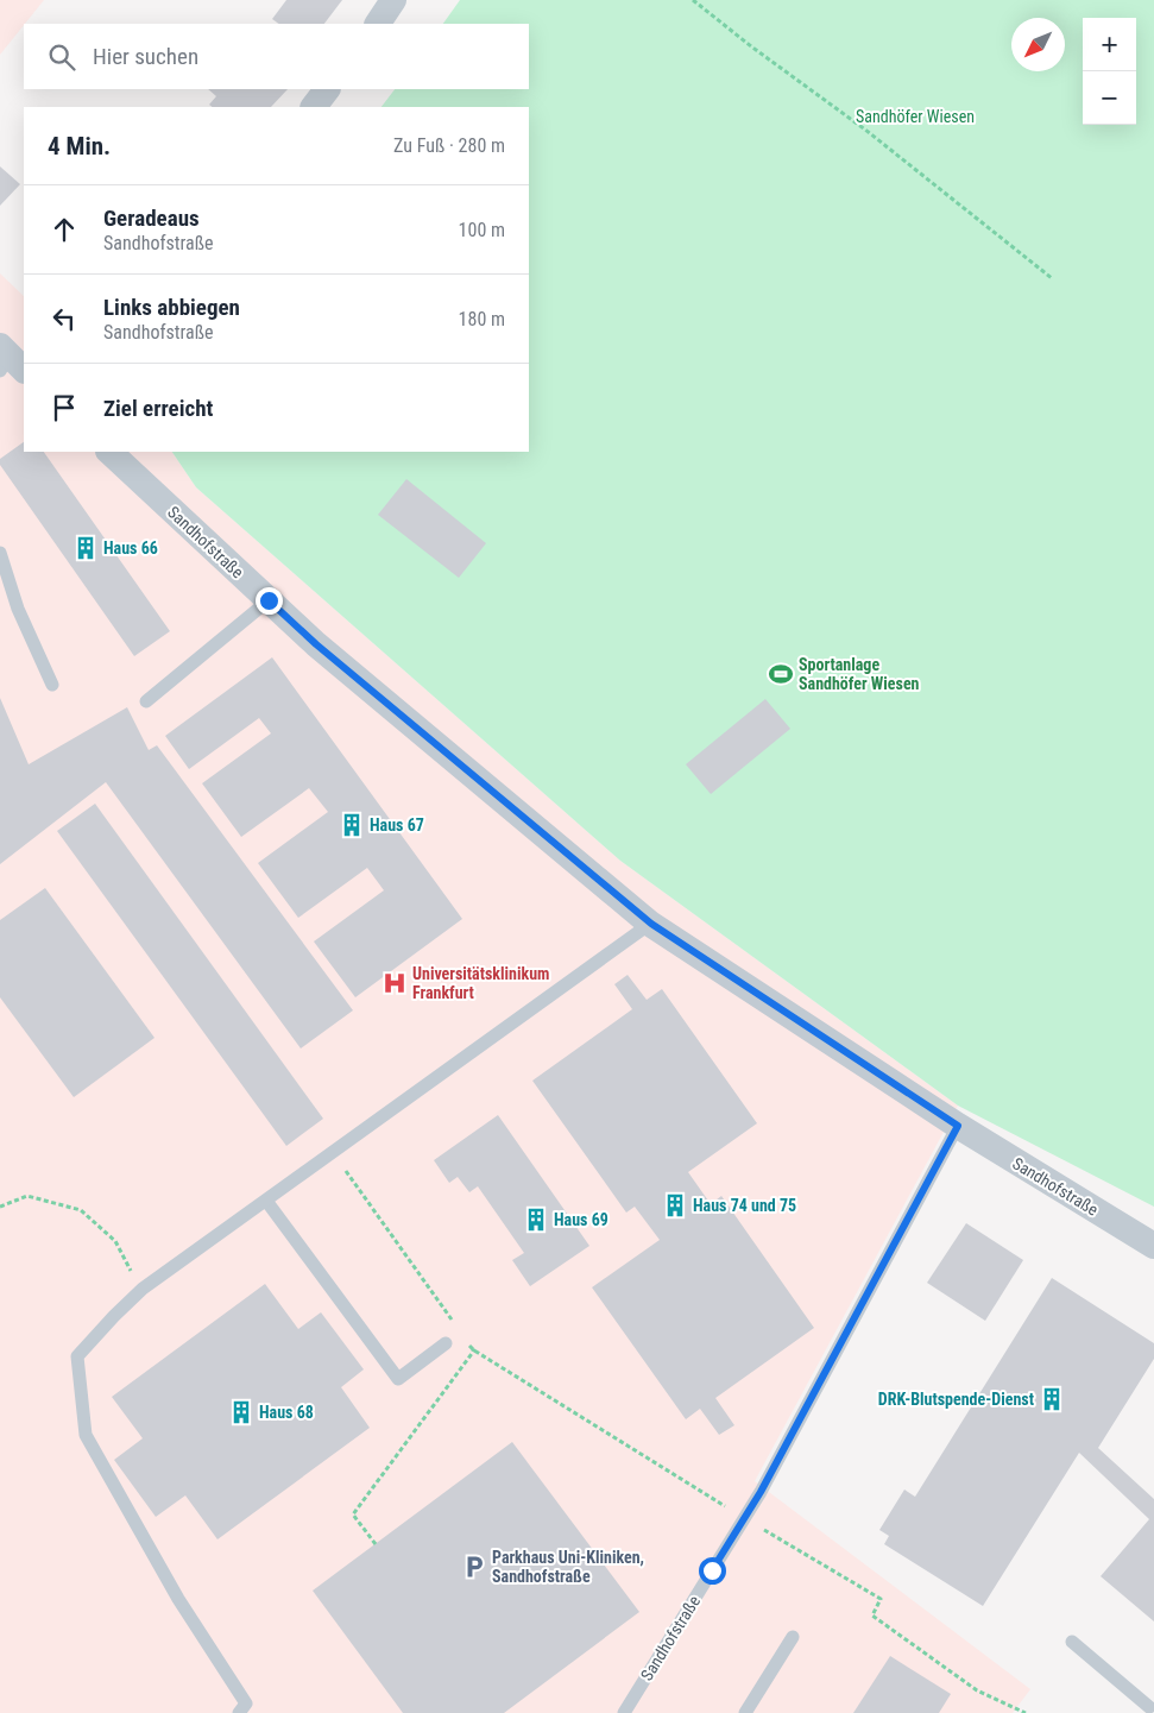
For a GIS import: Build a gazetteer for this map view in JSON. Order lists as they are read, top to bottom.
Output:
{
  "streets": {
    "street": ["Sandhofstraße"]
  },
  "parks": ["Sandhöfer Wiesen"],
  "places": {
    "building": [
      "Haus 66",
      "Haus 67",
      "Haus 74 und 75",
      "Haus 69",
      "DRK-Blutspende-Dienst",
      "Haus 68"
    ],
    "sports": ["Sportanlage Sandhöfer Wiesen"],
    "hospital": ["Universitätsklinikum Frankfurt"],
    "parking": ["Parkhaus Uni-Kliniken, Sandhofstraße"]
  },
  "north": "bottom left",
  "page": {
    "map_buttons": ["+", "−"],
    "search": "Hier suchen",
    "heading": ["4 Min.", "Zu Fuß · 280 m"],
    "list": [
      ["Geradeaus", "Sandhofstraße", "100 m"],
      ["Links abbiegen", "Sandhofstraße", "180 m"],
      "Ziel erreicht"
    ]
  }
}
